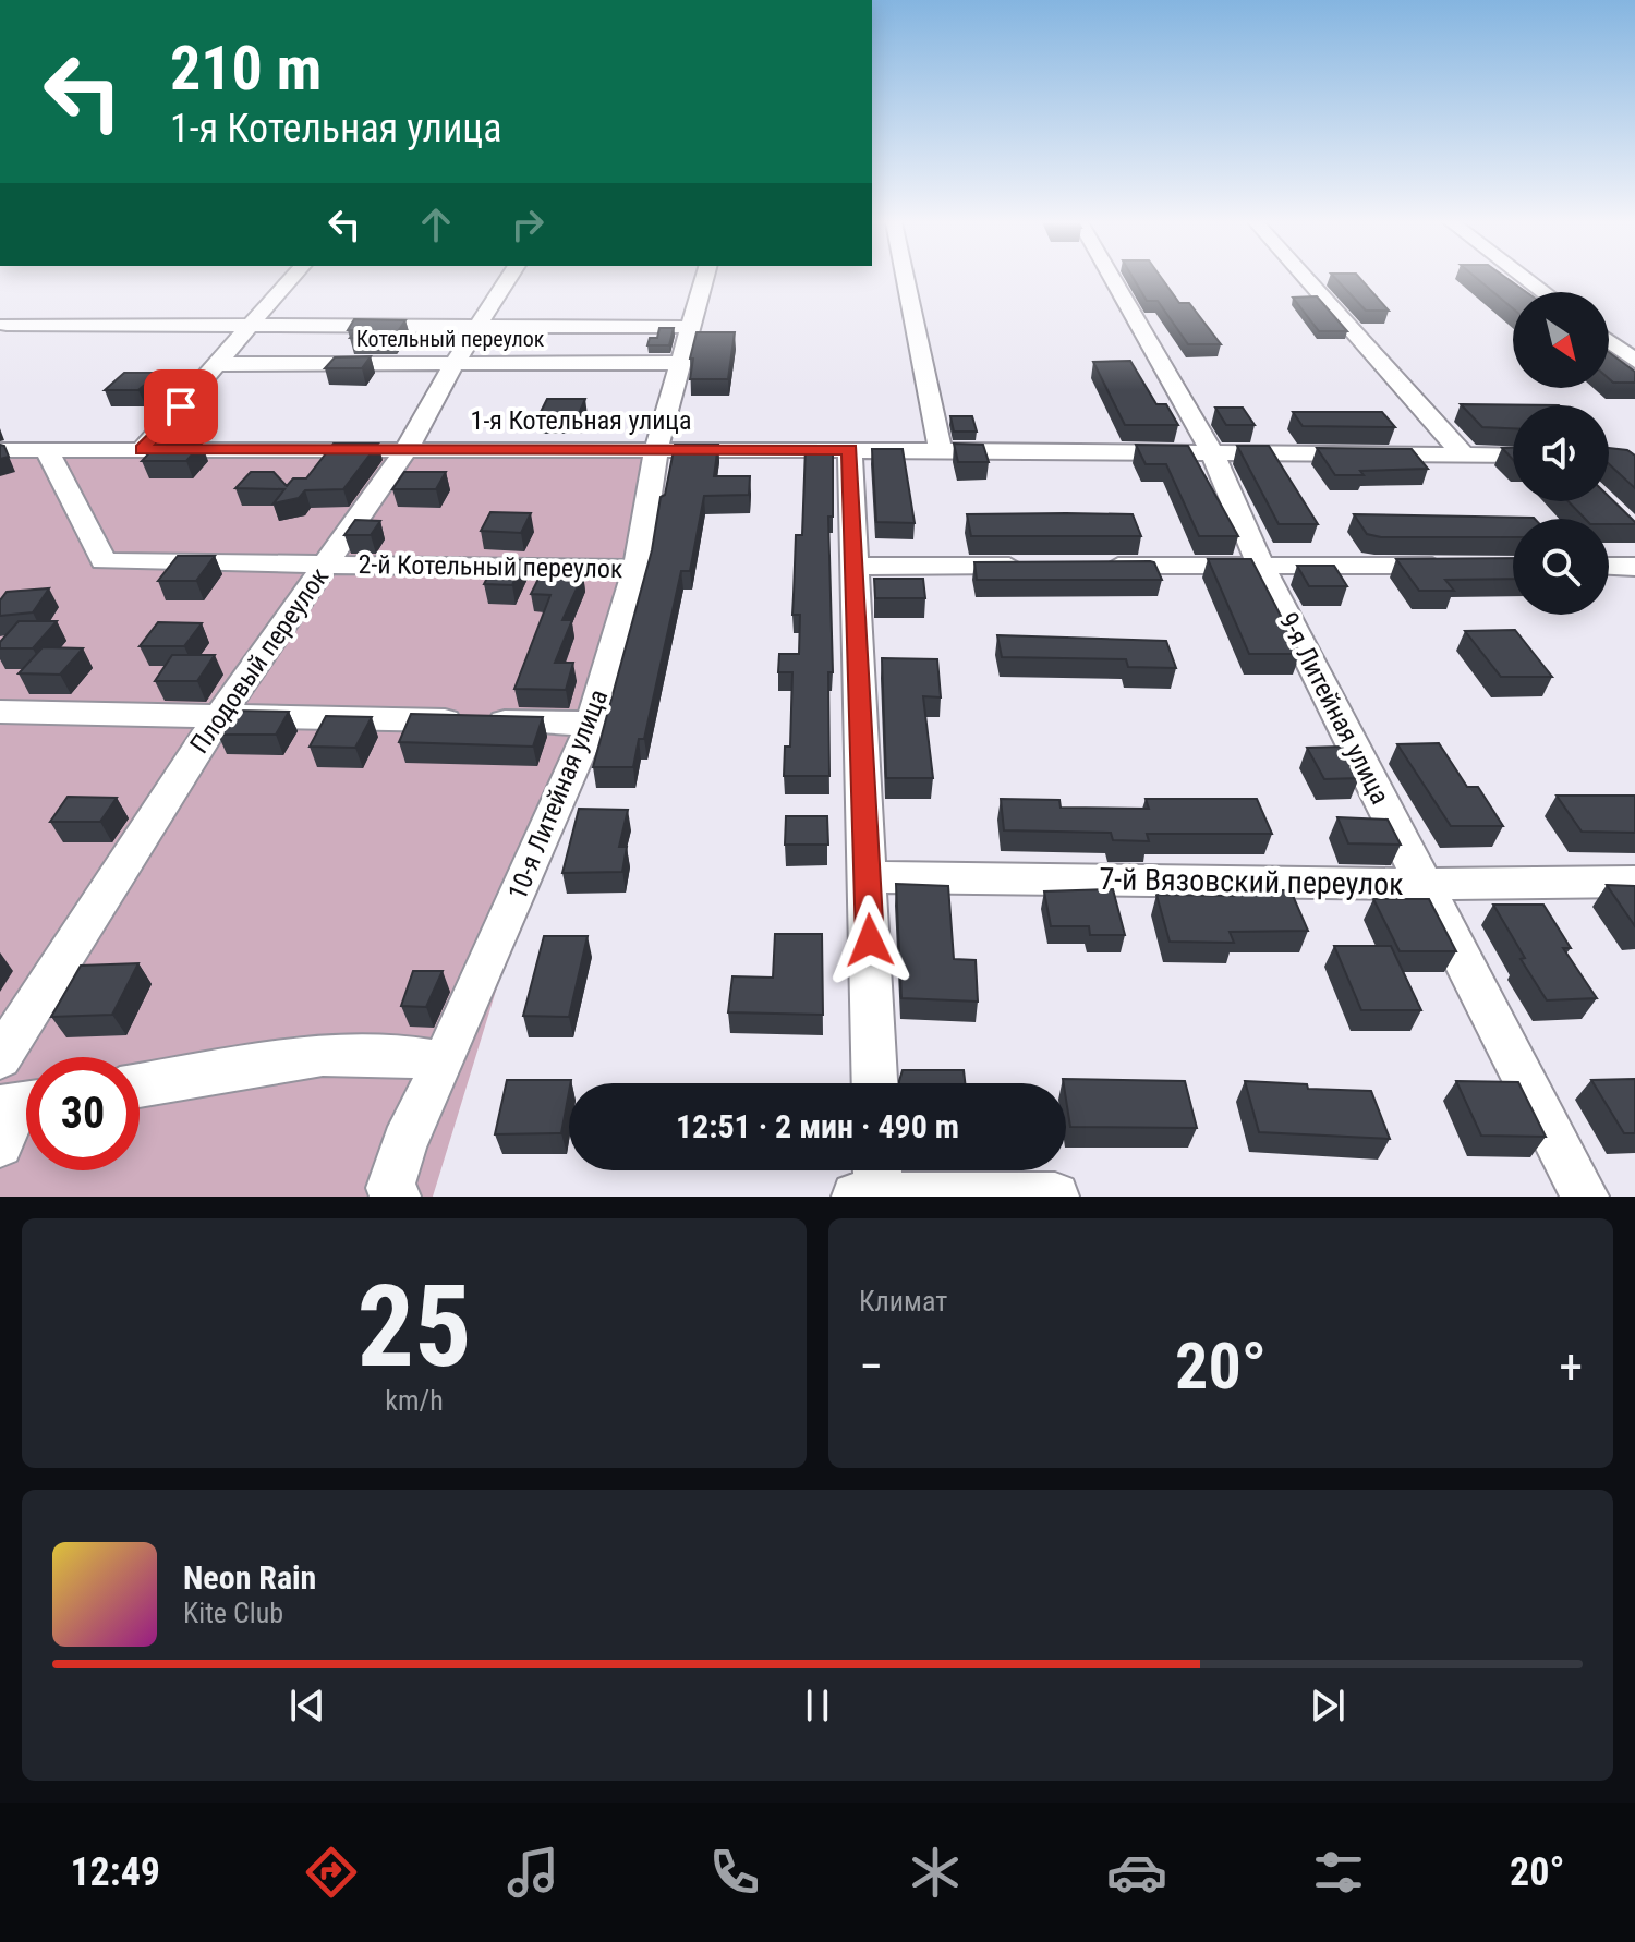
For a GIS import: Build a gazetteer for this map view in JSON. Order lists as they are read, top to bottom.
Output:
{
  "streets": {
    "street": [
      "Котельный переулок",
      "1-я Котельная улица",
      "2-й Котельный переулок",
      "Плодовый переулок",
      "9-я Литейная улица",
      "10-я Литейная улица",
      "7-й Вязовский переулок"
    ]
  },
  "crossings": [
    ["Котельный переулок", "Плодовый переулок"],
    ["Котельный переулок", "10-я Литейная улица"],
    ["1-я Котельная улица", "2-й Котельный переулок"],
    ["1-я Котельная улица", "Плодовый переулок"],
    ["1-я Котельная улица", "9-я Литейная улица"],
    ["1-я Котельная улица", "10-я Литейная улица"],
    ["2-й Котельный переулок", "Плодовый переулок"],
    ["2-й Котельный переулок", "10-я Литейная улица"],
    ["9-я Литейная улица", "7-й Вязовский переулок"]
  ],
  "north": "bottom right",
  "page": {
    "turn": ["210 m", "1-я Котельная улица"],
    "limit": "30",
    "trip": "12:51 · 2 мин · 490 m",
    "tile": [
      ["25", "km/h"],
      "Климат"
    ],
    "heat": ["−", "20°", "+"],
    "song": ["Neon Rain", "Kite Club"],
    "tabs": ["12:49", "20°"]
  }
}
